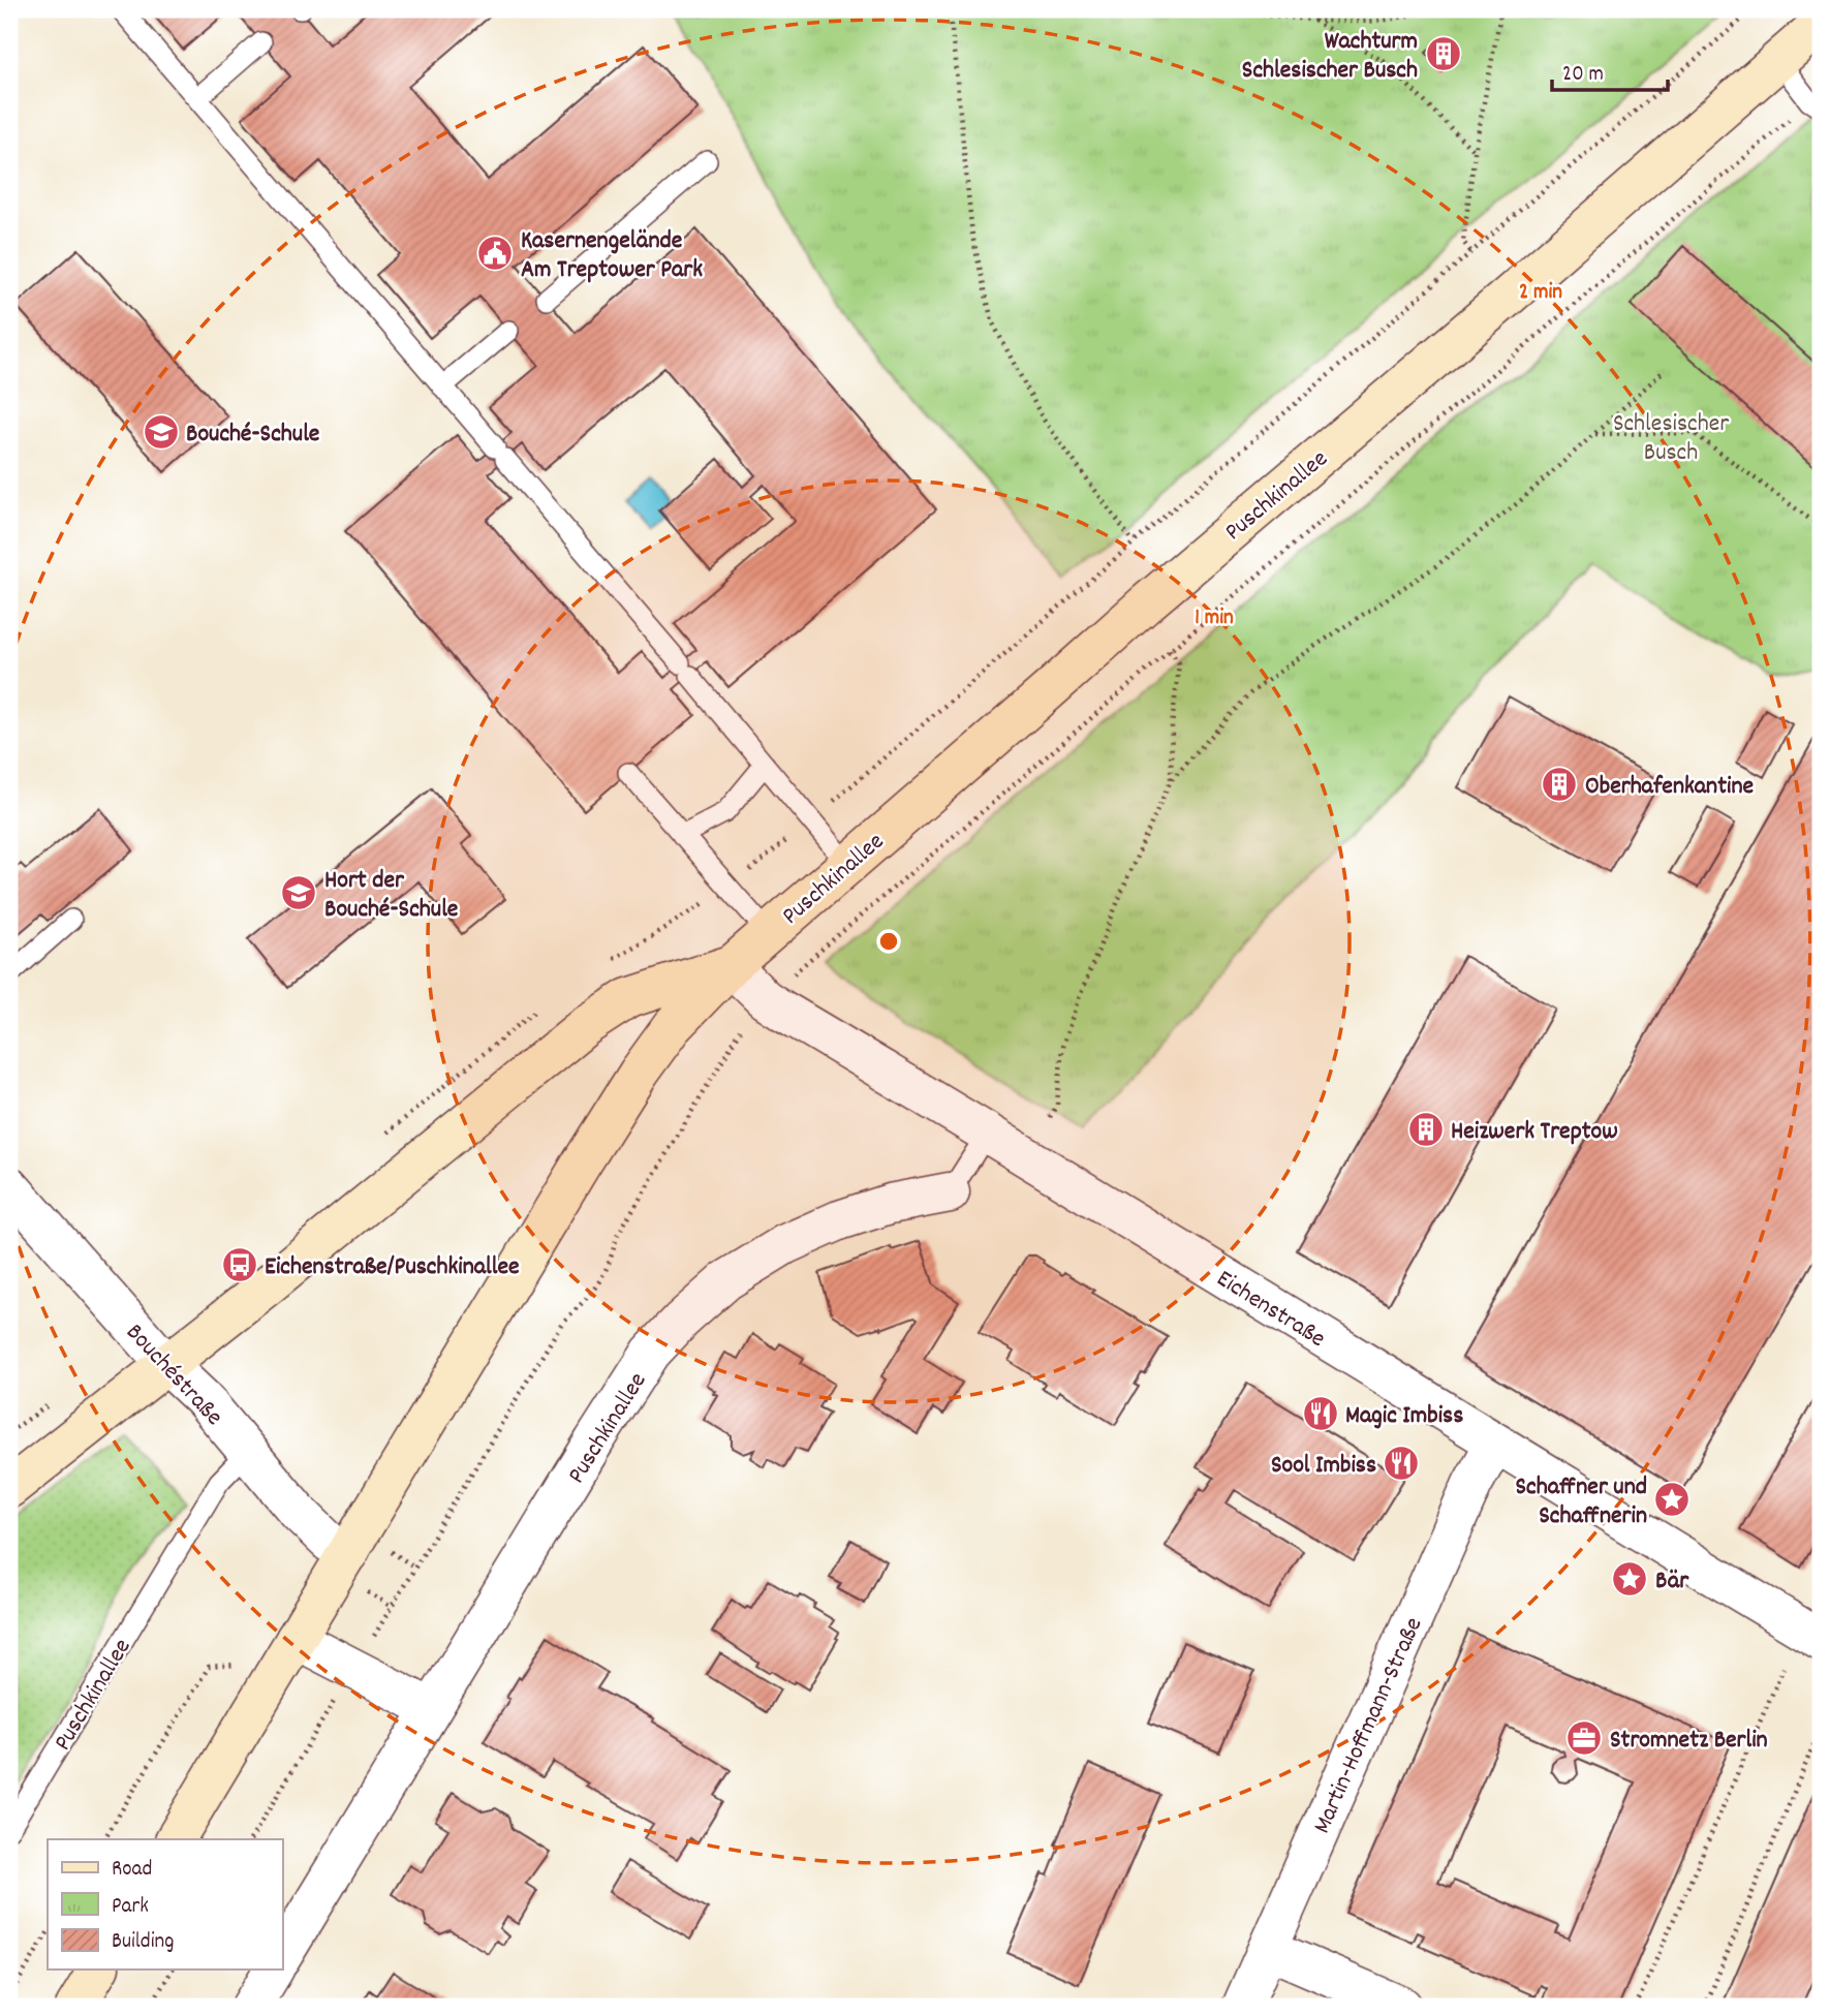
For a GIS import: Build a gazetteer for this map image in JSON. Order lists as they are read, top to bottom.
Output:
{
  "streets": {
    "main road": ["Puschkinallee"],
    "street": ["Eichenstraße", "Bouchéstraße", "Martin-Hoffmann-Straße"]
  },
  "crossings": [
    ["Puschkinallee", "Eichenstraße"],
    ["Puschkinallee", "Bouchéstraße"],
    ["Eichenstraße", "Martin-Hoffmann-Straße"]
  ],
  "parks": ["Schlesischer Busch"],
  "places": {
    "building": ["Wachturm Schlesischer Busch", "Oberhafenkantine", "Heizwerk Treptow"],
    "public building": ["Kasernengelände Am Treptower Park"],
    "school or university": ["Bouché-Schule", "Hort der Bouché-Schule"],
    "bus stop": ["Eichenstraße/Puschkinallee"],
    "restaurant": ["Magic Imbiss", "Sool Imbiss"],
    "place": ["Schaffner und Schaffnerin", "Bär"],
    "office": ["Stromnetz Berlin"]
  },
  "legend": ["Road", "Park", "Building"],
  "scale_bar": "20 m",
  "rings": ["2 min", "1 min"]
}
